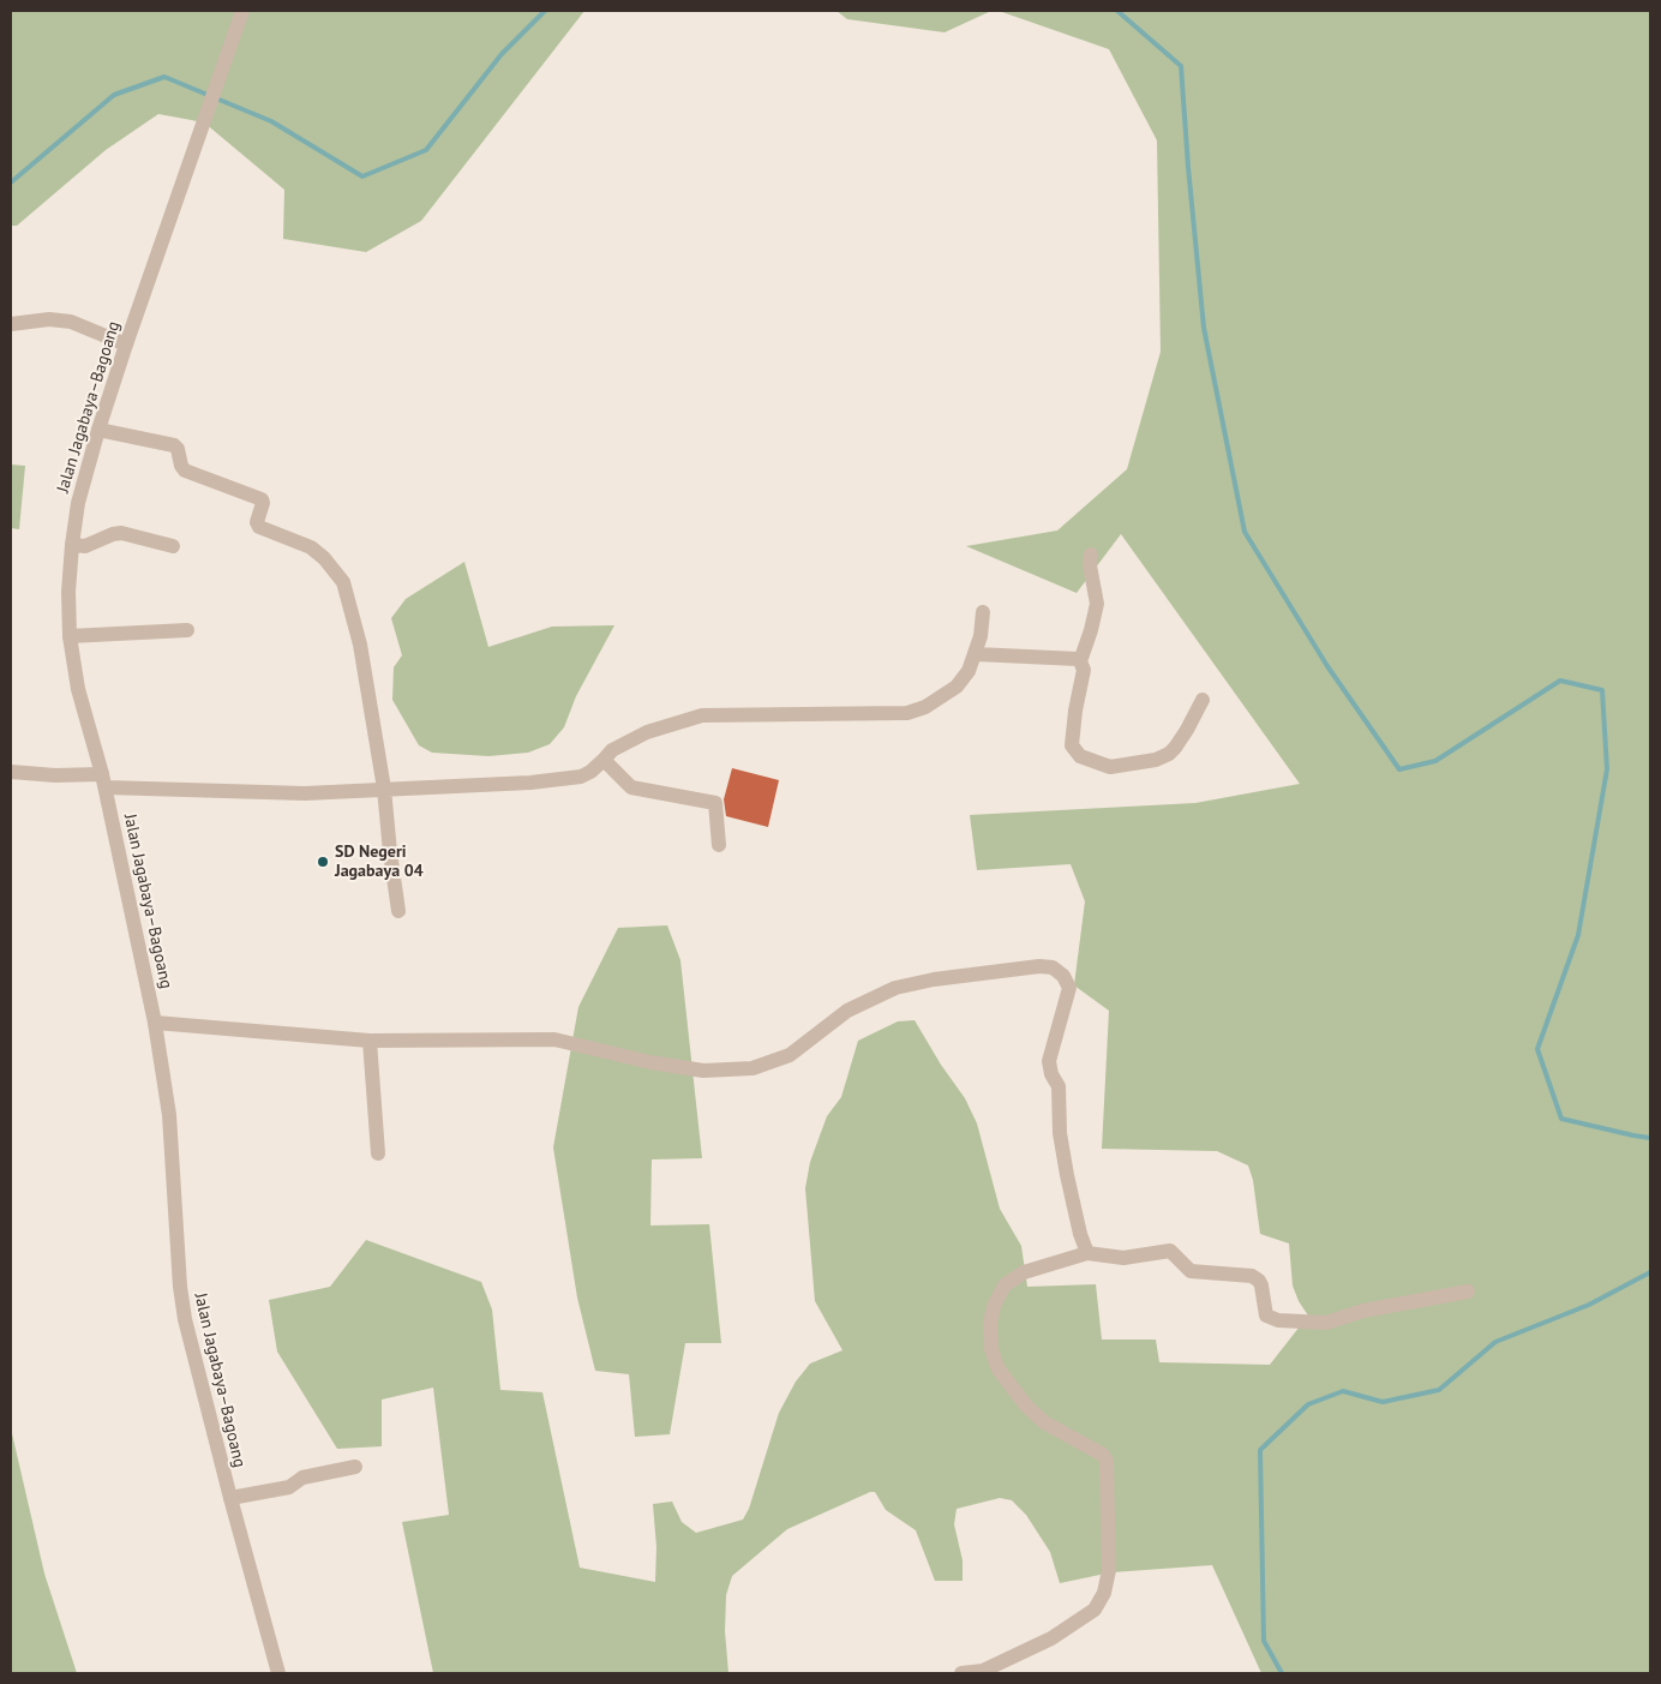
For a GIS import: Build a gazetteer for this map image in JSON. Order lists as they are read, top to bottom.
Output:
{
  "streets": {
    "street": ["Jalan Jagabaya–Bagoang"]
  },
  "places": ["SD Negeri Jagabaya 04"]
}
